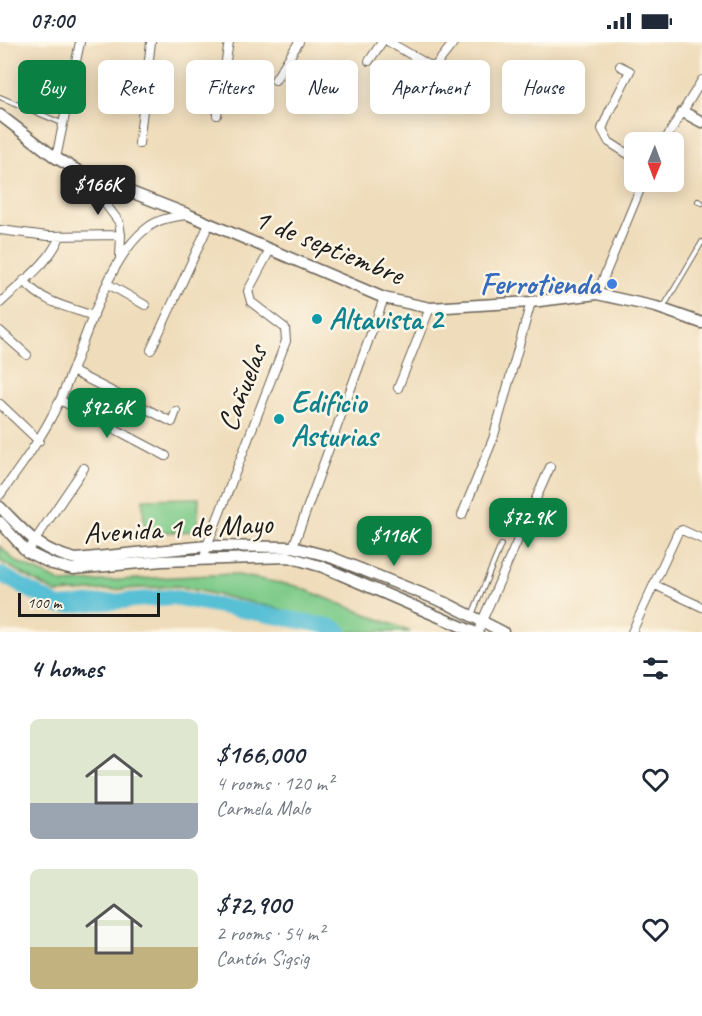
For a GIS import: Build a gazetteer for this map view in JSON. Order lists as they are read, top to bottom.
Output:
{
  "streets": {
    "main road": ["1 de septiembre", "Avenida 1 de Mayo"],
    "street": ["Cañuelas"]
  },
  "crossings": [
    ["1 de septiembre", "Cañuelas"],
    ["Cañuelas", "Avenida 1 de Mayo"]
  ],
  "places": ["Ferrotienda", "Altavista 2", "Edificio Asturias"],
  "scale_bar": "100 m",
  "north": "bottom",
  "page": {
    "status": "07:00",
    "chip": [
      "Buy",
      "Rent",
      "Filters",
      "New",
      "Apartment",
      "House"
    ],
    "price": [
      "$166K",
      "$92.6K",
      "$72.9K",
      "$116K"
    ],
    "scale": "100 m",
    "heading": "4 homes",
    "list": [
      {
        "name": "$166,000",
        "note": "4 rooms · 120 m² · Carmela Malo"
      },
      {
        "name": "$72,900",
        "note": "2 rooms · 54 m² · Cantón Sigsig"
      }
    ]
  }
}
